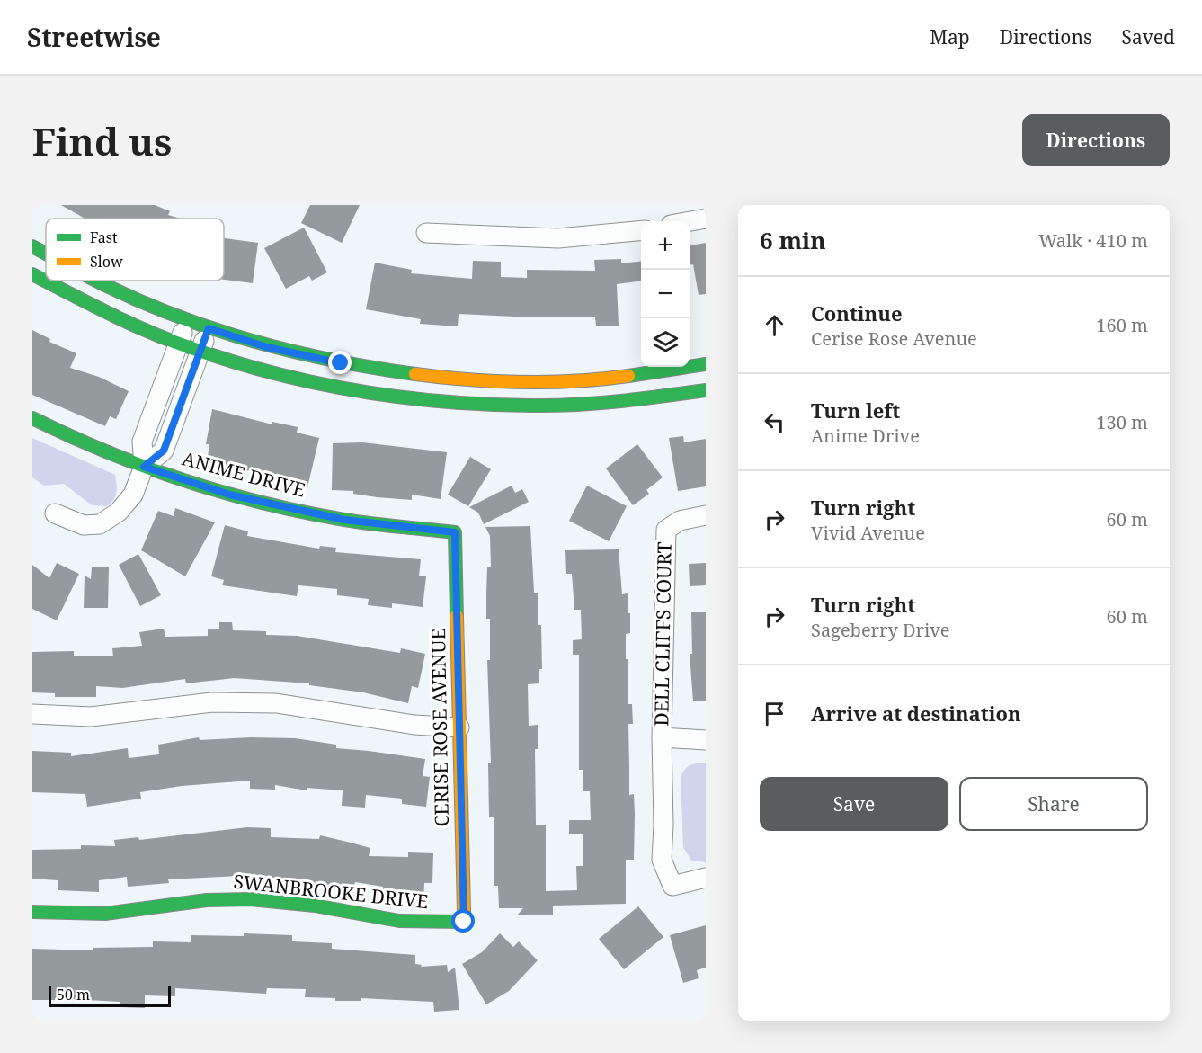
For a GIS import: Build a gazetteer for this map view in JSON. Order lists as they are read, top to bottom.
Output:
{
  "streets": {
    "street": [
      "ANIME DRIVE",
      "DELL CLIFFS COURT",
      "CERISE ROSE AVENUE",
      "SWANBROOKE DRIVE"
    ]
  },
  "crossings": [
    ["ANIME DRIVE", "CERISE ROSE AVENUE"],
    ["CERISE ROSE AVENUE", "SWANBROOKE DRIVE"]
  ],
  "legend": ["Fast", "Slow"],
  "scale_bar": "50 m",
  "page": {
    "header": "Streetwise",
    "nav": ["Map", "Directions", "Saved"],
    "buttons": [
      "Directions",
      ["Save", "Share"]
    ],
    "title": "Find us",
    "heading": ["6 min", "Walk · 410 m"],
    "map_buttons": ["+", "−"],
    "list": [
      ["Continue", "Cerise Rose Avenue", "160 m"],
      ["Turn left", "Anime Drive", "130 m"],
      ["Turn right", "Vivid Avenue", "60 m"],
      ["Turn right", "Sageberry Drive", "60 m"],
      "Arrive at destination"
    ],
    "scale": "50 m"
  }
}
